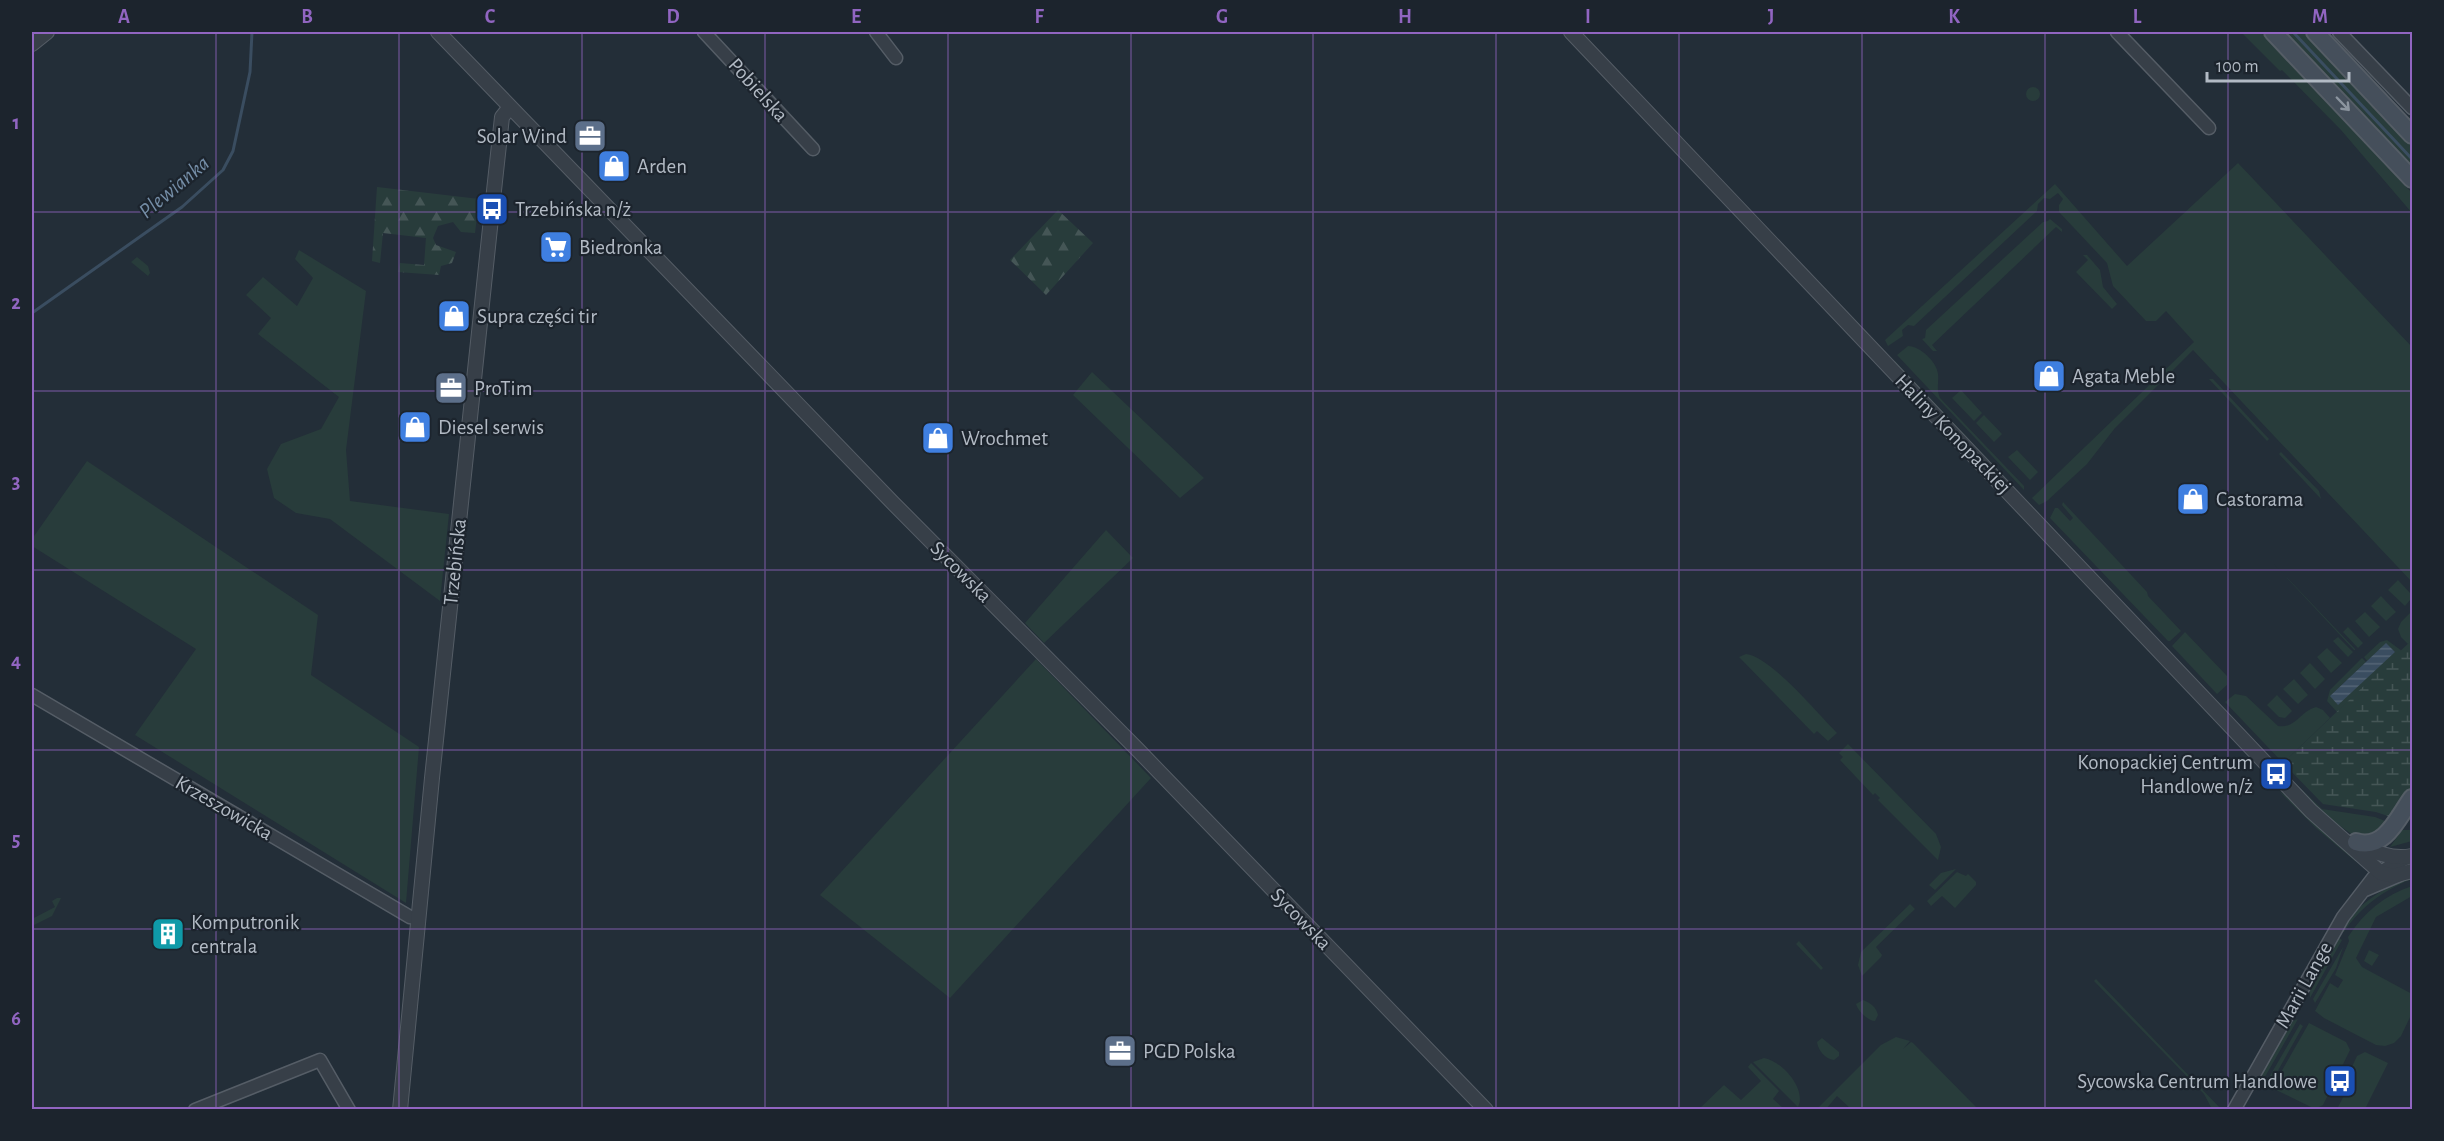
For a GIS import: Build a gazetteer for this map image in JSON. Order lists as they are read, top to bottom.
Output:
{
  "streets": {
    "street": [
      "Pobielska",
      "Haliny Konopackiej",
      "Trzebińska",
      "Sycowska",
      "Krzeszowicka",
      "Marii Lange"
    ]
  },
  "crossings": [
    ["Haliny Konopackiej", "Marii Lange"],
    ["Trzebińska", "Sycowska"],
    ["Trzebińska", "Krzeszowicka"]
  ],
  "water": ["Plewianka"],
  "places": {
    "office": ["Solar Wind", "ProTim", "PGD Polska"],
    "shop": [
      "Arden",
      "Supra części tir",
      "Agata Meble",
      "Diesel serwis",
      "Wrochmet",
      "Castorama"
    ],
    "bus stop": ["Trzebińska n/ż", "Konopackiej Centrum Handlowe n/ż", "Sycowska Centrum Handlowe"],
    "supermarket": ["Biedronka"],
    "building": ["Komputronik centrala"]
  },
  "scale_bar": "100 m",
  "grid": {
    "columns": [
      "A",
      "B",
      "C",
      "D",
      "E",
      "F",
      "G",
      "H",
      "I",
      "J",
      "K",
      "L",
      "M"
    ],
    "rows": [
      "1",
      "2",
      "3",
      "4",
      "5",
      "6"
    ]
  }
}
